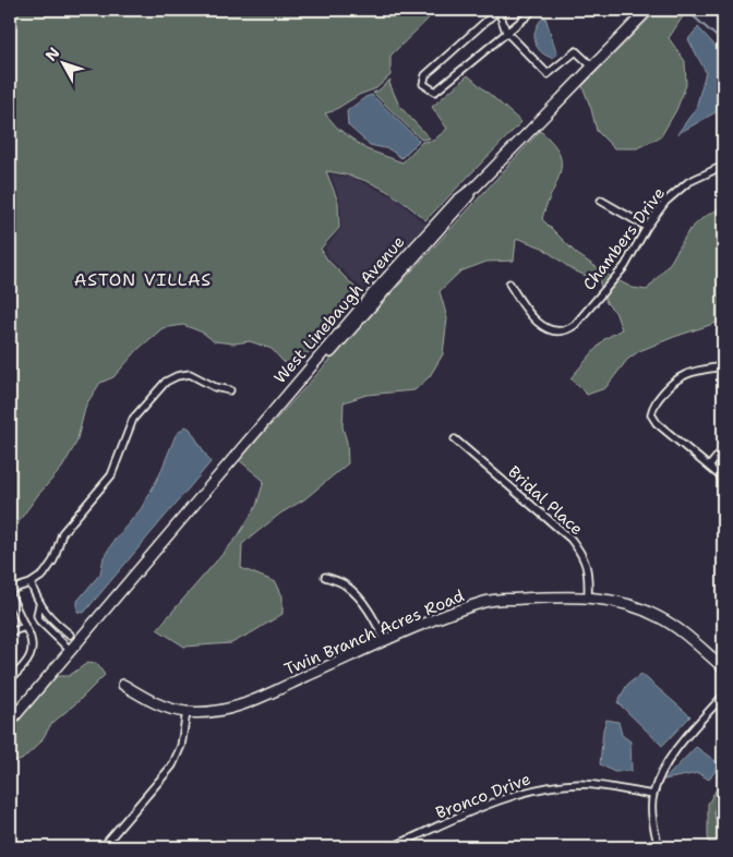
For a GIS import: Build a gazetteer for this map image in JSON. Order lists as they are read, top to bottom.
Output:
{
  "streets": {
    "main road": ["West Linebaugh Avenue", "Twin Branch Acres Road"],
    "street": ["Chambers Drive", "Bridal Place", "Bronco Drive"]
  },
  "crossings": [
    ["Bridal Place", "Twin Branch Acres Road"]
  ],
  "districts": ["ASTON VILLAS"],
  "north": "top left"
}
